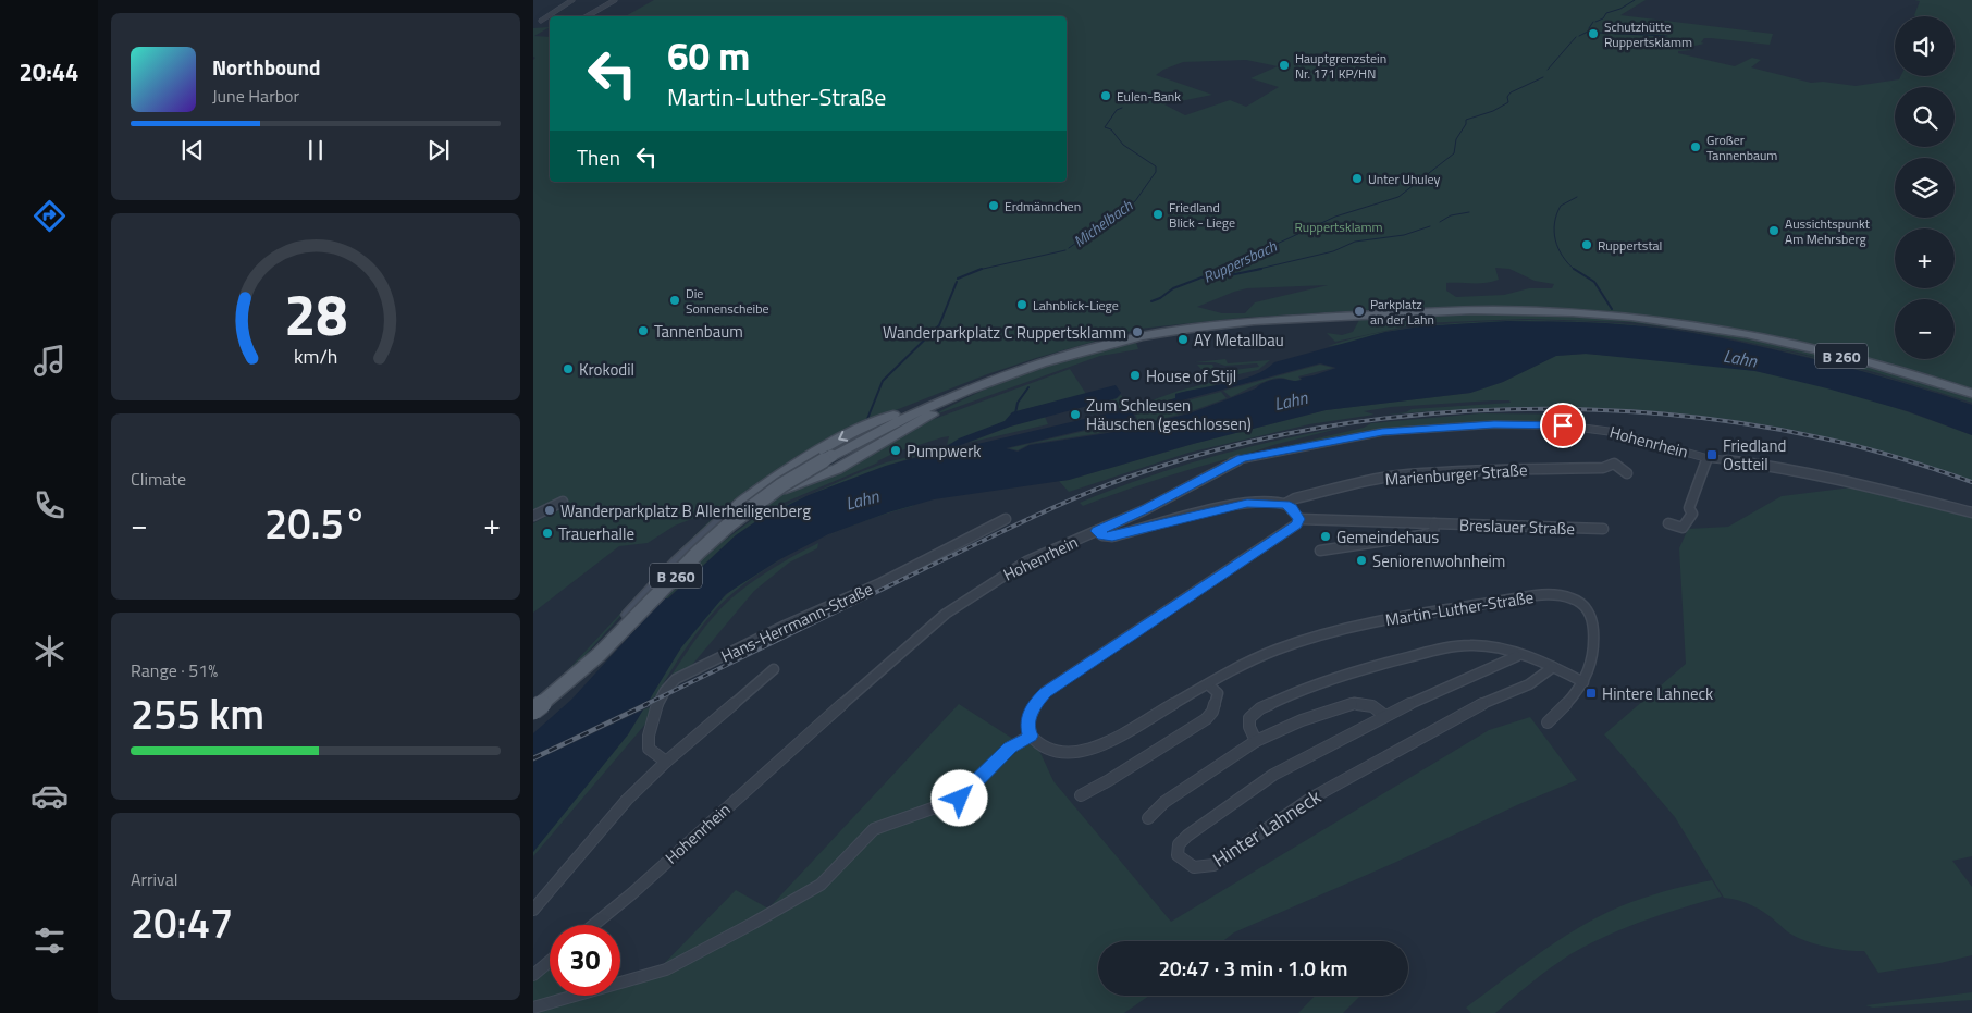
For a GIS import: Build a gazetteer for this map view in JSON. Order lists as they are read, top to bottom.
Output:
{
  "streets": {
    "main road": ["B 260"],
    "street": [
      "Hohenrhein",
      "Marienburger Straße",
      "Breslauer Straße",
      "Martin-Luther-Straße",
      "Hans-Herrmann-Straße",
      "Hinter Lahneck"
    ]
  },
  "water": ["Michelbach", "Ruppersbach", "Lahn"],
  "parks": ["Ruppertsklamm"],
  "places": {
    "other": [
      "Schutzhütte Ruppertsklamm",
      "Hauptgrenzstein Nr. 171 KP/HN",
      "Eulen-Bank",
      "Großer Tannenbaum",
      "Unter Uhuley",
      "Erdmännchen",
      "Friedland Blick - Liege",
      "Aussichtspunkt Am Mehrsberg",
      "Ruppertstal",
      "Die Sonnenscheibe",
      "Lahnblick-Liege",
      "Parkplatz an der Lahn",
      "Tannenbaum",
      "Wanderparkplatz C Ruppertsklamm",
      "AY Metallbau",
      "Krokodil",
      "House of Stijl",
      "Zum Schleusen Häuschen (geschlossen)",
      "Pumpwerk",
      "Wanderparkplatz B Allerheiligenberg",
      "Trauerhalle",
      "Gemeindehaus",
      "Seniorenwohnheim"
    ],
    "transit": ["Friedland Ostteil", "Hintere Lahneck"]
  },
  "page": {
    "tabs": "20:44",
    "map_buttons": ["+", "−"],
    "turn": ["60 m", "Martin-Luther-Straße"],
    "song": ["Northbound", "June Harbor"],
    "then": "Then",
    "tile": [
      "Climate",
      ["Range · 51%", "255 km"],
      ["Arrival", "20:47"]
    ],
    "heat": ["−", "20.5°", "+"],
    "limit": "30",
    "trip": "20:47 · 3 min · 1.0 km",
    "gauge": ["28", "km/h"]
  }
}
